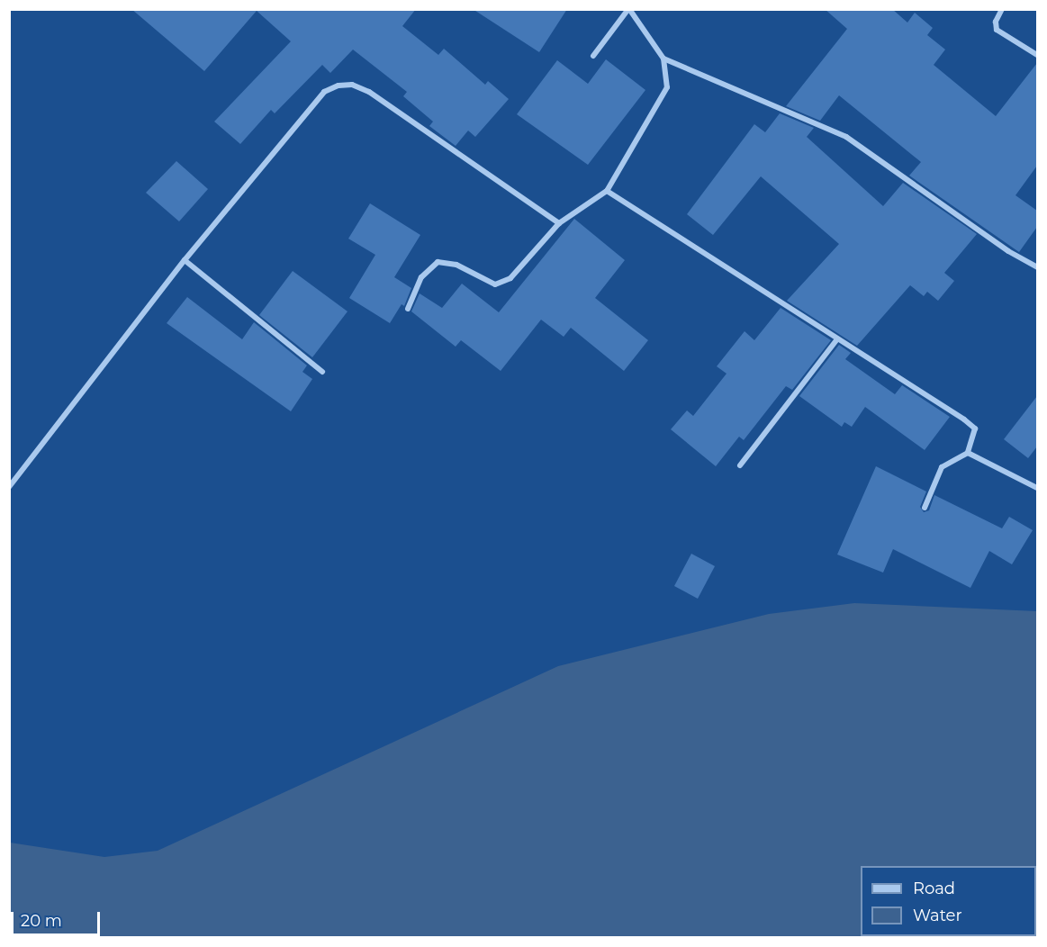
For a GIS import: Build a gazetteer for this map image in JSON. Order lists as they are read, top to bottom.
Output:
{
  "legend": ["Road", "Water"],
  "scale_bar": "20 m"
}
